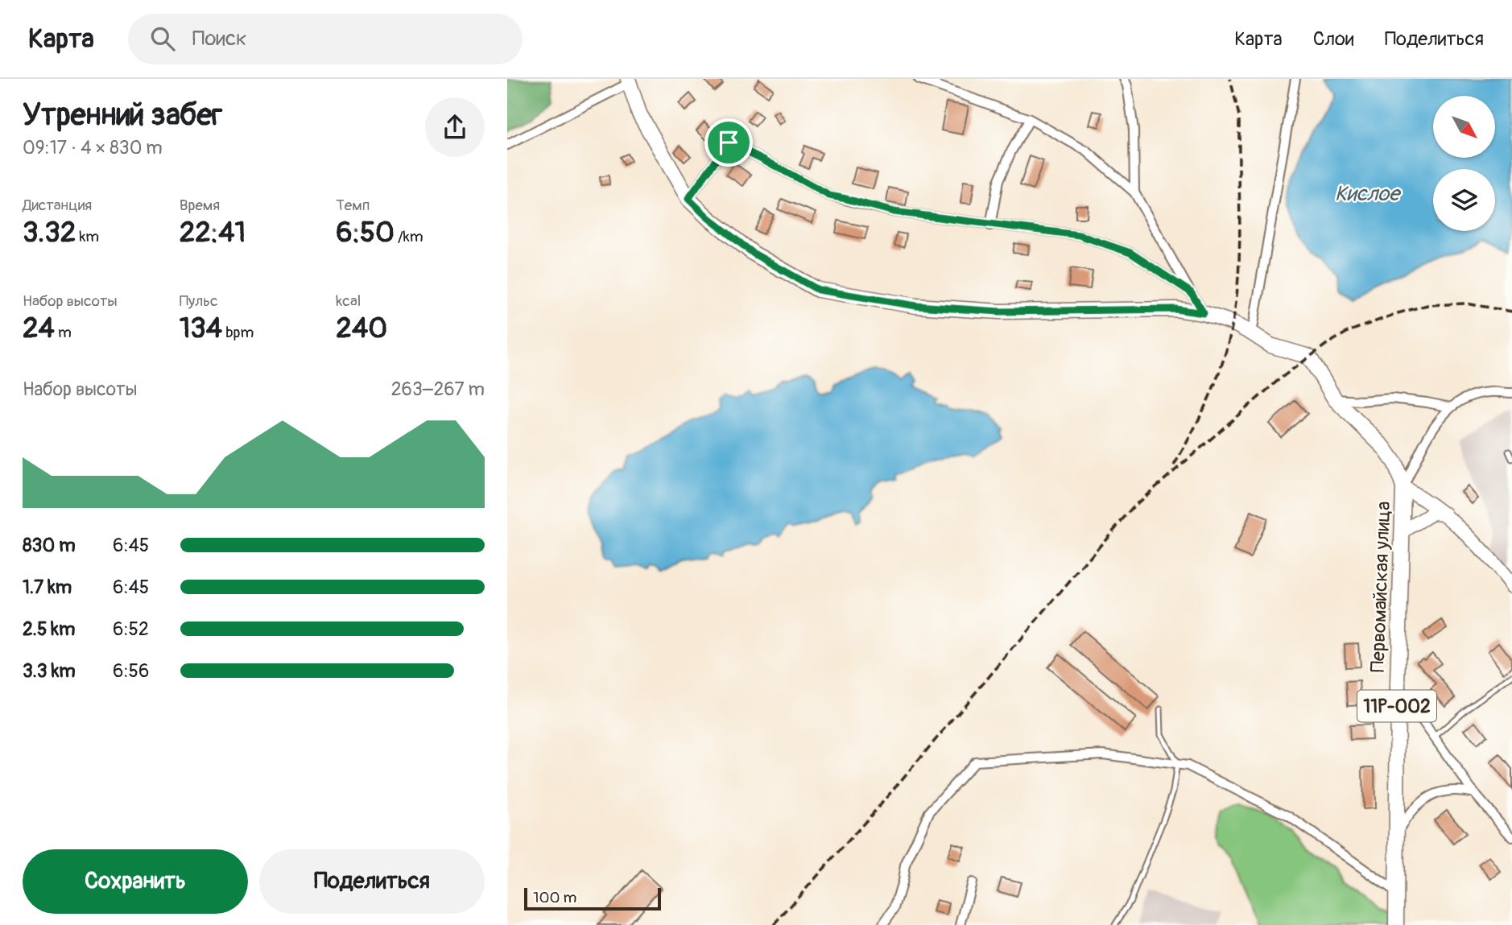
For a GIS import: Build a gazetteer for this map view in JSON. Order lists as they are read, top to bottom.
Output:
{
  "streets": {
    "main road": ["Первомайская улица", "11Р-002"]
  },
  "crossings": [
    ["Первомайская улица", "11Р-002"]
  ],
  "water": ["Кислое"],
  "scale_bar": "100 m",
  "north": "bottom right",
  "page": {
    "header": "Карта",
    "search": "Поиск",
    "nav": ["Карта", "Слои", "Поделиться"],
    "heading": ["Утренний забег", "09:17 · 4 × 830 m"],
    "stats": [
      ["Дистанция", "3.32 km"],
      ["Время", "22:41"],
      ["Темп", "6:50 /km"],
      ["Набор высоты", "24 m"],
      ["Пульс", "134 bpm"],
      ["kcal", "240"]
    ],
    "chart": ["Набор высоты", "263–267 m"],
    "list": [
      {
        "name": "830 m",
        "note": "6:45"
      },
      {
        "name": "1.7 km",
        "note": "6:45"
      },
      {
        "name": "2.5 km",
        "note": "6:52"
      },
      {
        "name": "3.3 km",
        "note": "6:56"
      }
    ],
    "buttons": ["Сохранить", "Поделиться"],
    "scale": "100 m"
  }
}
